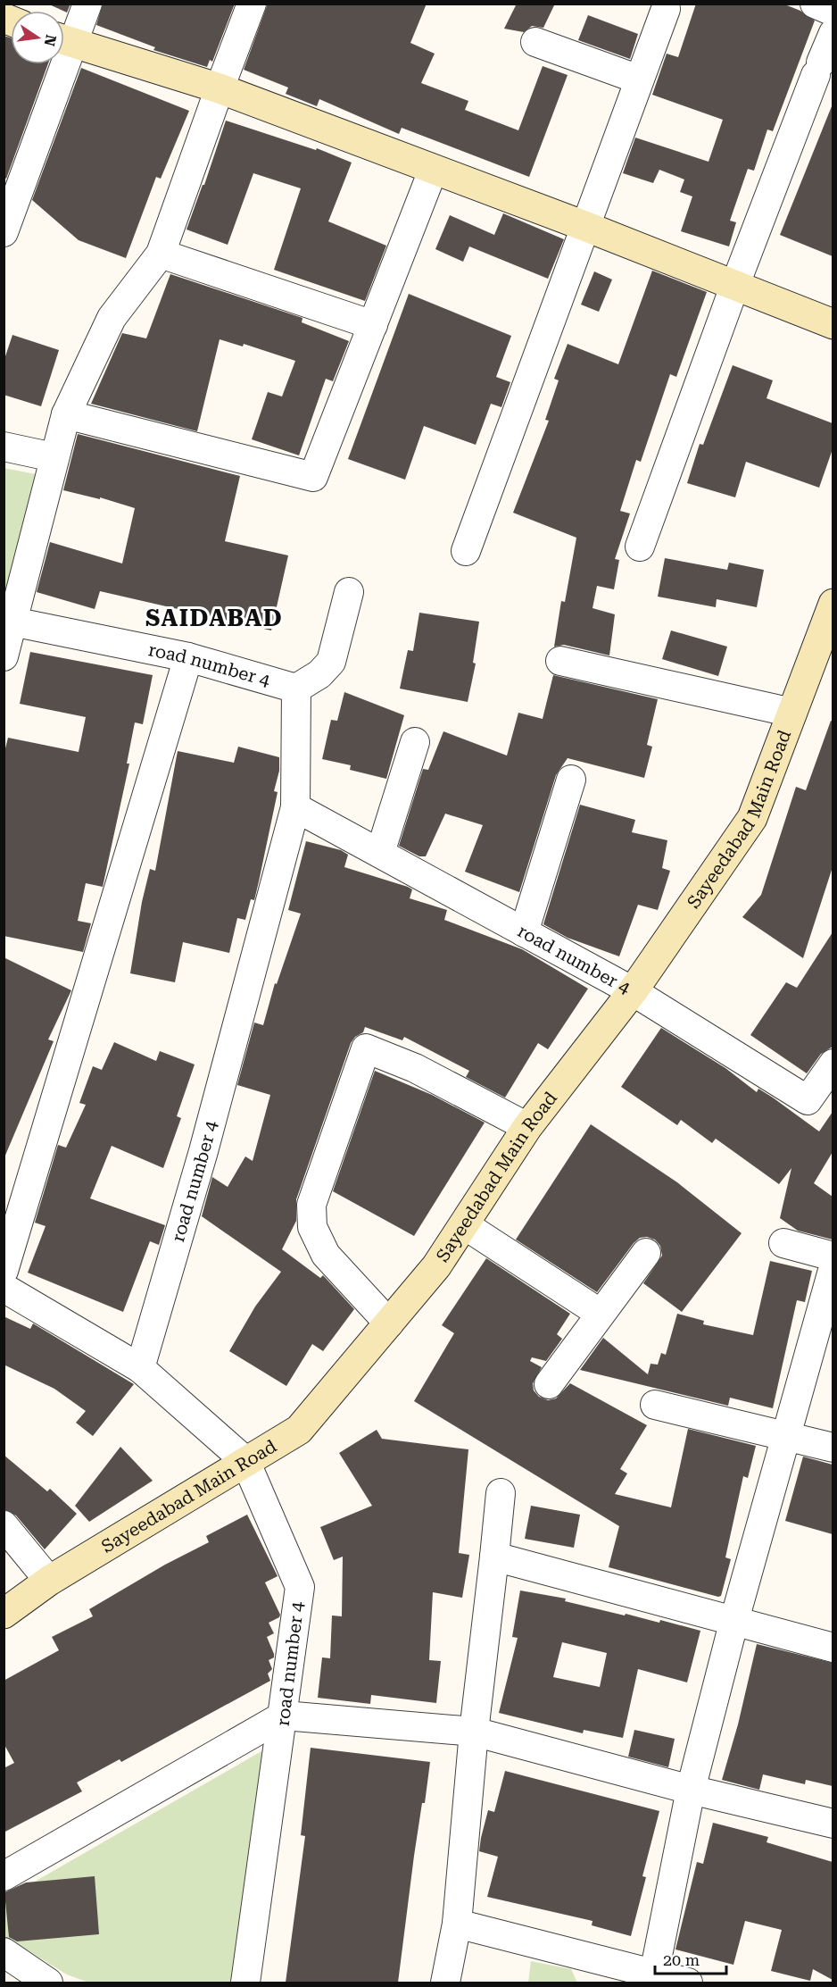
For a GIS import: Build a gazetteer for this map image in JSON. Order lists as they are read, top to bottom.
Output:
{
  "streets": {
    "main road": ["Sayeedabad Main Road"],
    "street": ["road number 4"]
  },
  "crossings": [
    ["road number 4", "Sayeedabad Main Road"]
  ],
  "districts": ["SAIDABAD"],
  "scale_bar": "20 m",
  "north": "right"
}
